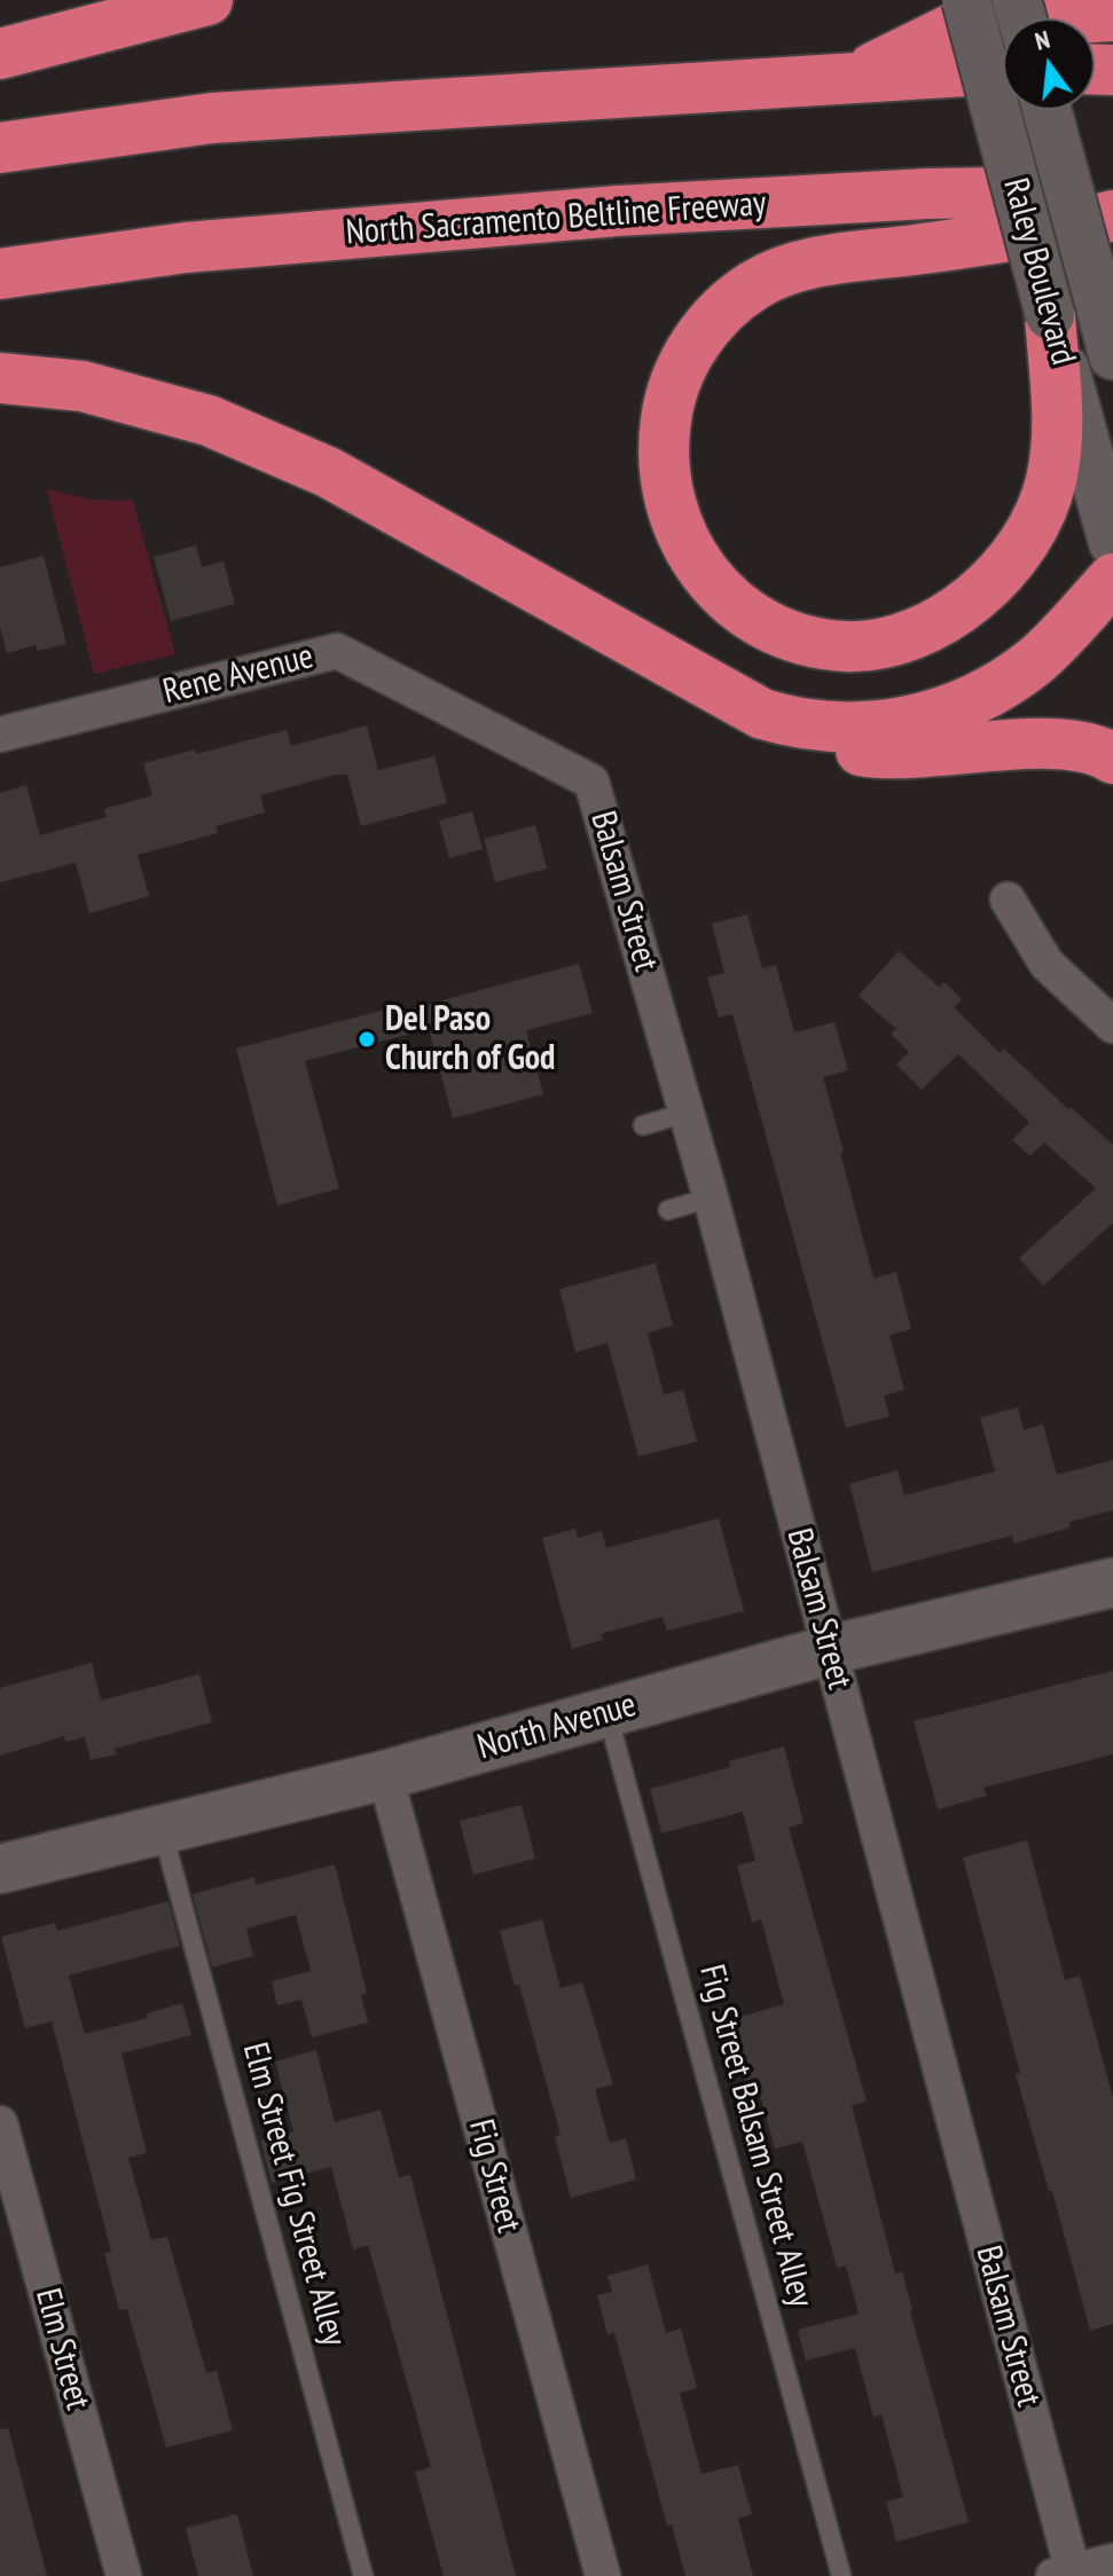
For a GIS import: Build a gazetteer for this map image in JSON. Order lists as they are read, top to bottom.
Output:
{
  "streets": {
    "highway": ["North Sacramento Beltline Freeway"],
    "street": [
      "Raley Boulevard",
      "Rene Avenue",
      "Balsam Street",
      "North Avenue",
      "Fig Street",
      "Elm Street"
    ],
    "lane": ["Fig Street Balsam Street Alley", "Elm Street Fig Street Alley"]
  },
  "crossings": [
    ["Rene Avenue", "Balsam Street"],
    ["Balsam Street", "North Avenue"],
    ["North Avenue", "Fig Street Balsam Street Alley"],
    ["North Avenue", "Fig Street"],
    ["North Avenue", "Elm Street Fig Street Alley"]
  ],
  "places": ["Del Paso Church of God"],
  "north": "top"
}
